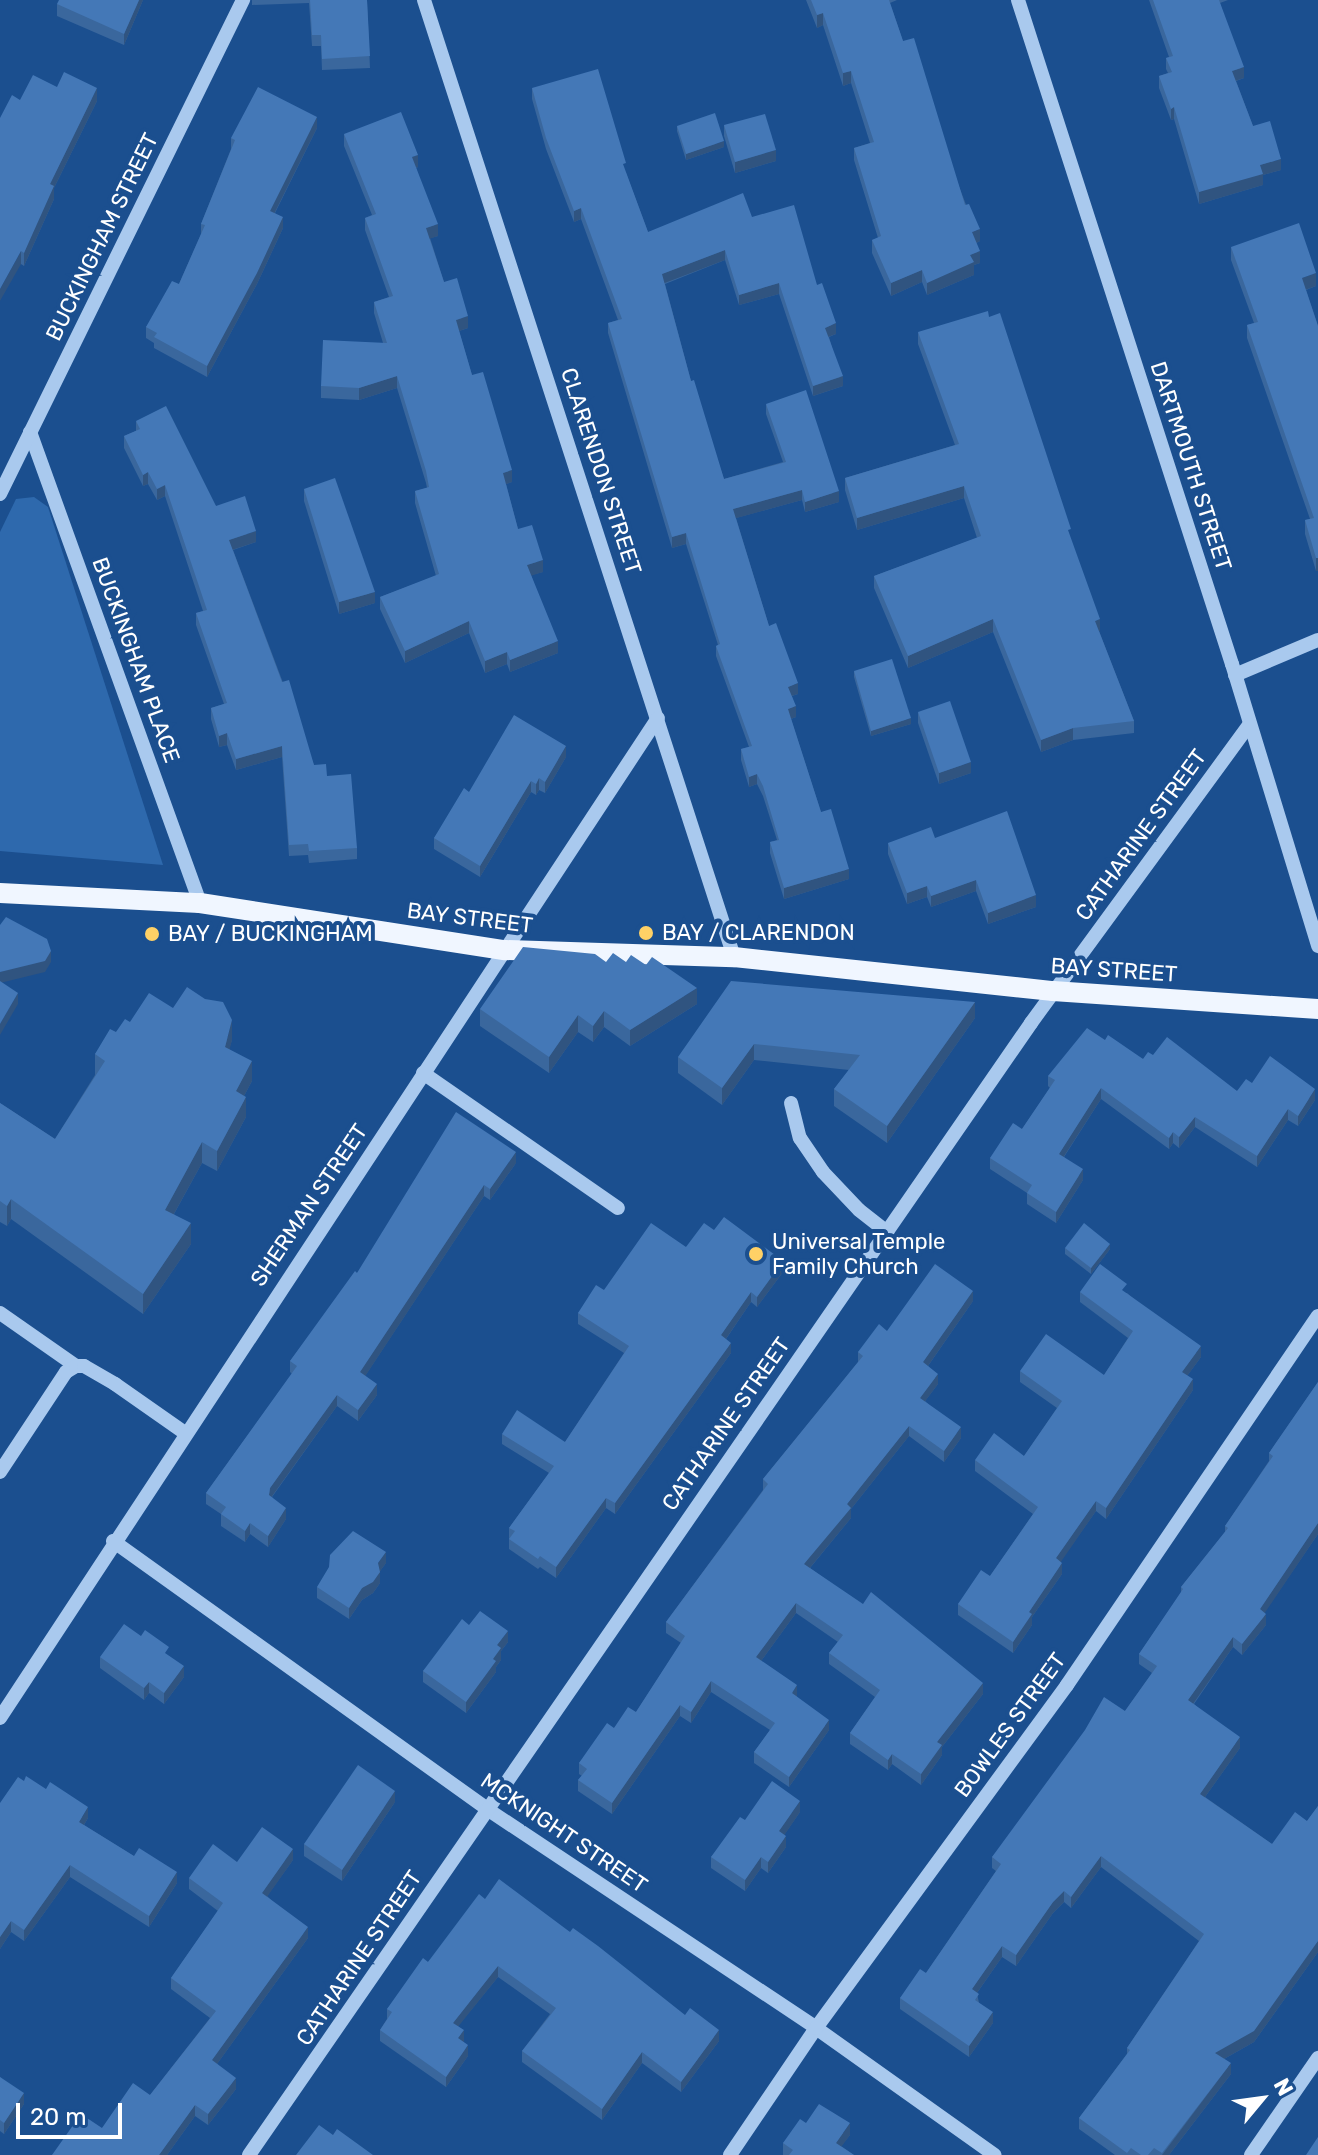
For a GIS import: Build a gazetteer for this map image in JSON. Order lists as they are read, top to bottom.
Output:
{
  "streets": {
    "main road": ["BAY STREET"],
    "street": [
      "BUCKINGHAM STREET",
      "DARTMOUTH STREET",
      "CLARENDON STREET",
      "BUCKINGHAM PLACE",
      "CATHARINE STREET",
      "SHERMAN STREET",
      "BOWLES STREET",
      "MCKNIGHT STREET"
    ]
  },
  "crossings": [
    ["BUCKINGHAM STREET", "BUCKINGHAM PLACE"],
    ["DARTMOUTH STREET", "CATHARINE STREET"],
    ["CLARENDON STREET", "BAY STREET"],
    ["CLARENDON STREET", "SHERMAN STREET"],
    ["BUCKINGHAM PLACE", "BAY STREET"],
    ["CATHARINE STREET", "BAY STREET"],
    ["CATHARINE STREET", "MCKNIGHT STREET"],
    ["BAY STREET", "SHERMAN STREET"],
    ["SHERMAN STREET", "MCKNIGHT STREET"],
    ["BOWLES STREET", "MCKNIGHT STREET"]
  ],
  "places": ["BAY / CLARENDON", "BAY / BUCKINGHAM", "Universal Temple Family Church"],
  "scale_bar": "20 m",
  "north": "top right"
}
